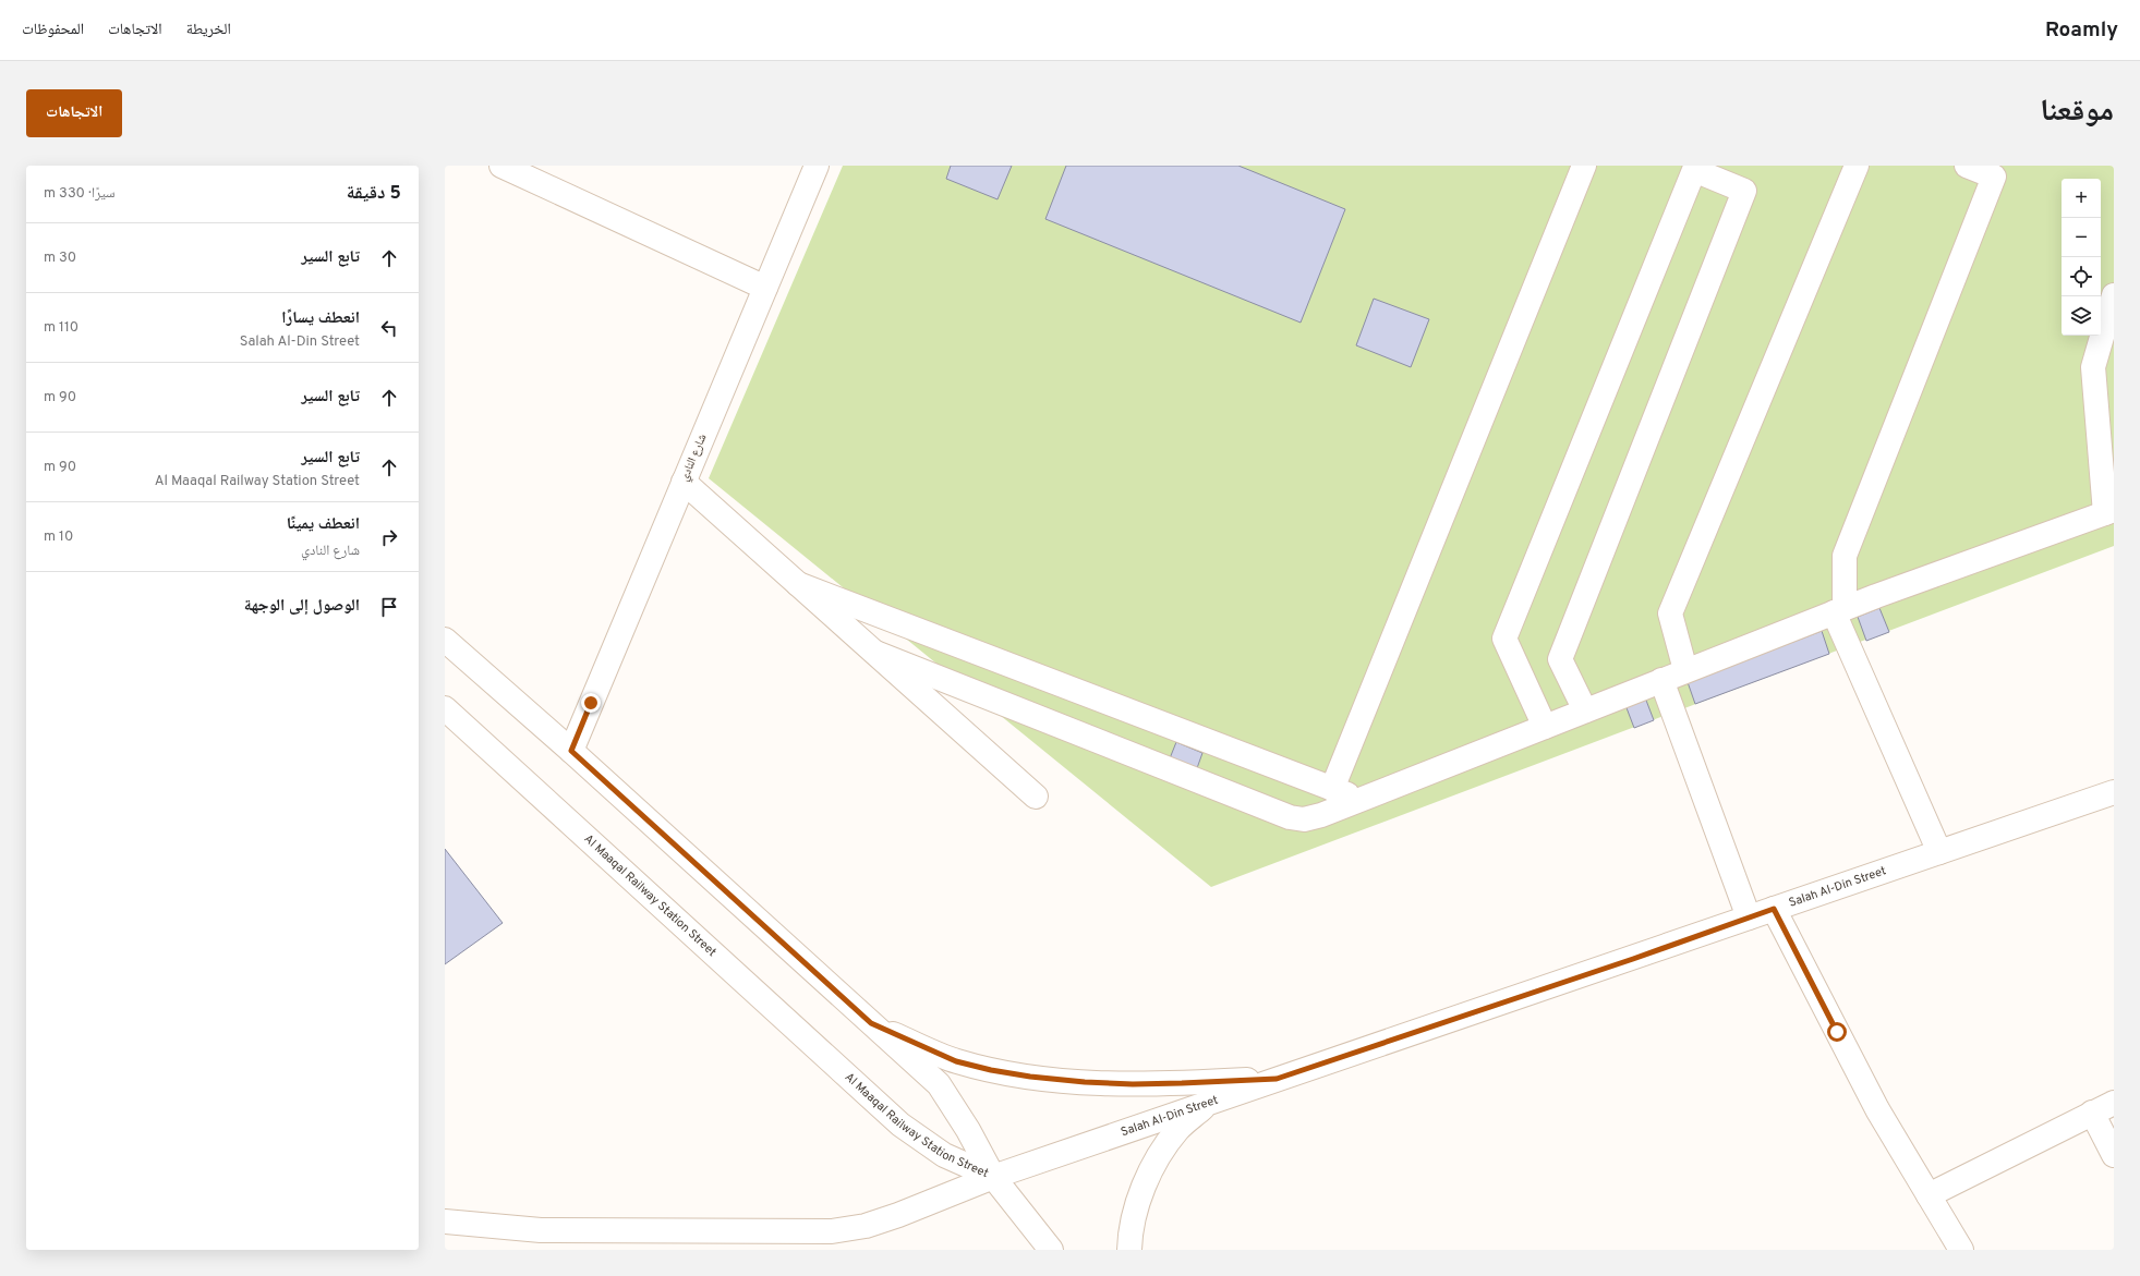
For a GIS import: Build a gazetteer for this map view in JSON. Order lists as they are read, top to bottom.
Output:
{
  "streets": {
    "main road": ["شارع النادي", "Salah Al-Din Street", "Al Maaqal Railway Station Street"]
  },
  "crossings": [
    ["شارع النادي", "Al Maaqal Railway Station Street"],
    ["Salah Al-Din Street", "Al Maaqal Railway Station Street"]
  ],
  "page": {
    "header": "Roamly",
    "nav": ["الخريطة", "الاتجاهات", "المحفوظات"],
    "title": "موقعنا",
    "buttons": "الاتجاهات",
    "heading": ["5 دقيقة", "سيرًا · 330 m"],
    "map_buttons": ["+", "−"],
    "list": [
      ["تابع السير", "30 m"],
      ["انعطف يسارًا", "Salah Al-Din Street", "110 m"],
      ["تابع السير", "90 m"],
      ["تابع السير", "Al Maaqal Railway Station Street", "90 m"],
      ["انعطف يمينًا", "شارع النادي", "10 m"],
      "الوصول إلى الوجهة"
    ]
  }
}
